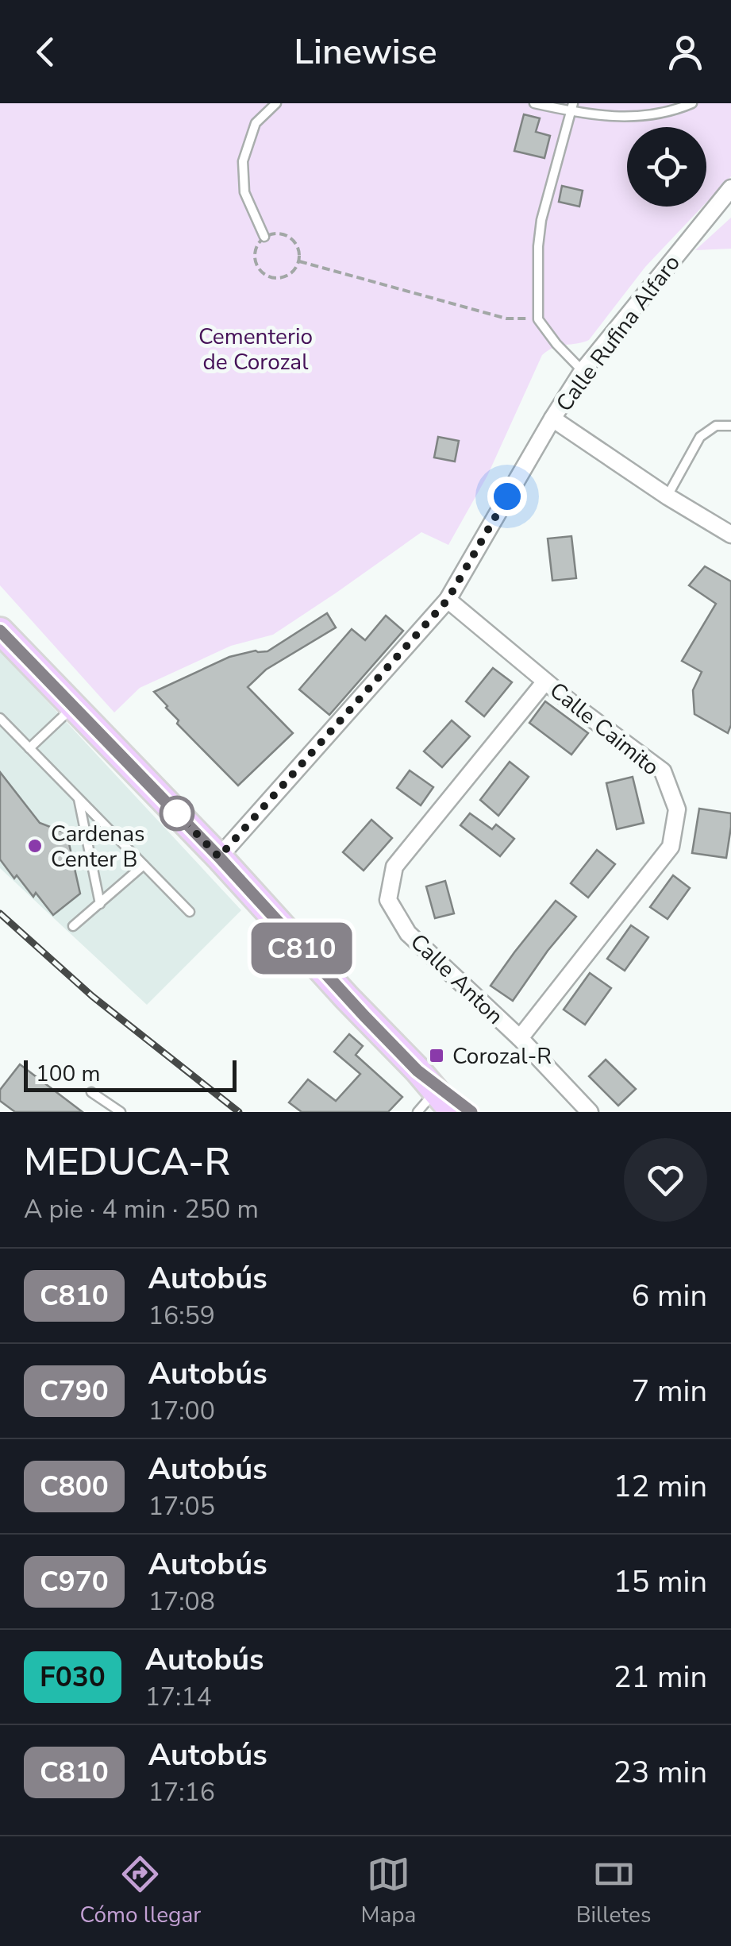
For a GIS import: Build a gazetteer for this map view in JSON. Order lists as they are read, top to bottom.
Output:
{
  "streets": {
    "street": ["Calle Rufina Alfaro", "Calle Caimito", "Calle Anton"]
  },
  "crossings": [
    ["Calle Rufina Alfaro", "Calle Caimito"],
    ["Calle Caimito", "Calle Anton"]
  ],
  "parks": ["Cementerio de Corozal"],
  "places": {
    "other": ["Cardenas Center B"],
    "transit": ["Corozal-R"]
  },
  "lines": ["bus line C810"],
  "scale_bar": "100 m",
  "page": {
    "header": "Linewise",
    "on_map": "C810",
    "scale": "100 m",
    "heading": ["MEDUCA-R", "A pie · 4 min · 250 m"],
    "list": [
      {
        "mark": "C810",
        "name": "Autobús",
        "note": "16:59",
        "value": "6 min"
      },
      {
        "mark": "C790",
        "name": "Autobús",
        "note": "17:00",
        "value": "7 min"
      },
      {
        "mark": "C800",
        "name": "Autobús",
        "note": "17:05",
        "value": "12 min"
      },
      {
        "mark": "C970",
        "name": "Autobús",
        "note": "17:08",
        "value": "15 min"
      },
      {
        "mark": "F030",
        "name": "Autobús",
        "note": "17:14",
        "value": "21 min"
      },
      {
        "mark": "C810",
        "name": "Autobús",
        "note": "17:16",
        "value": "23 min"
      }
    ],
    "tabs": ["Cómo llegar", "Mapa", "Billetes"]
  }
}
